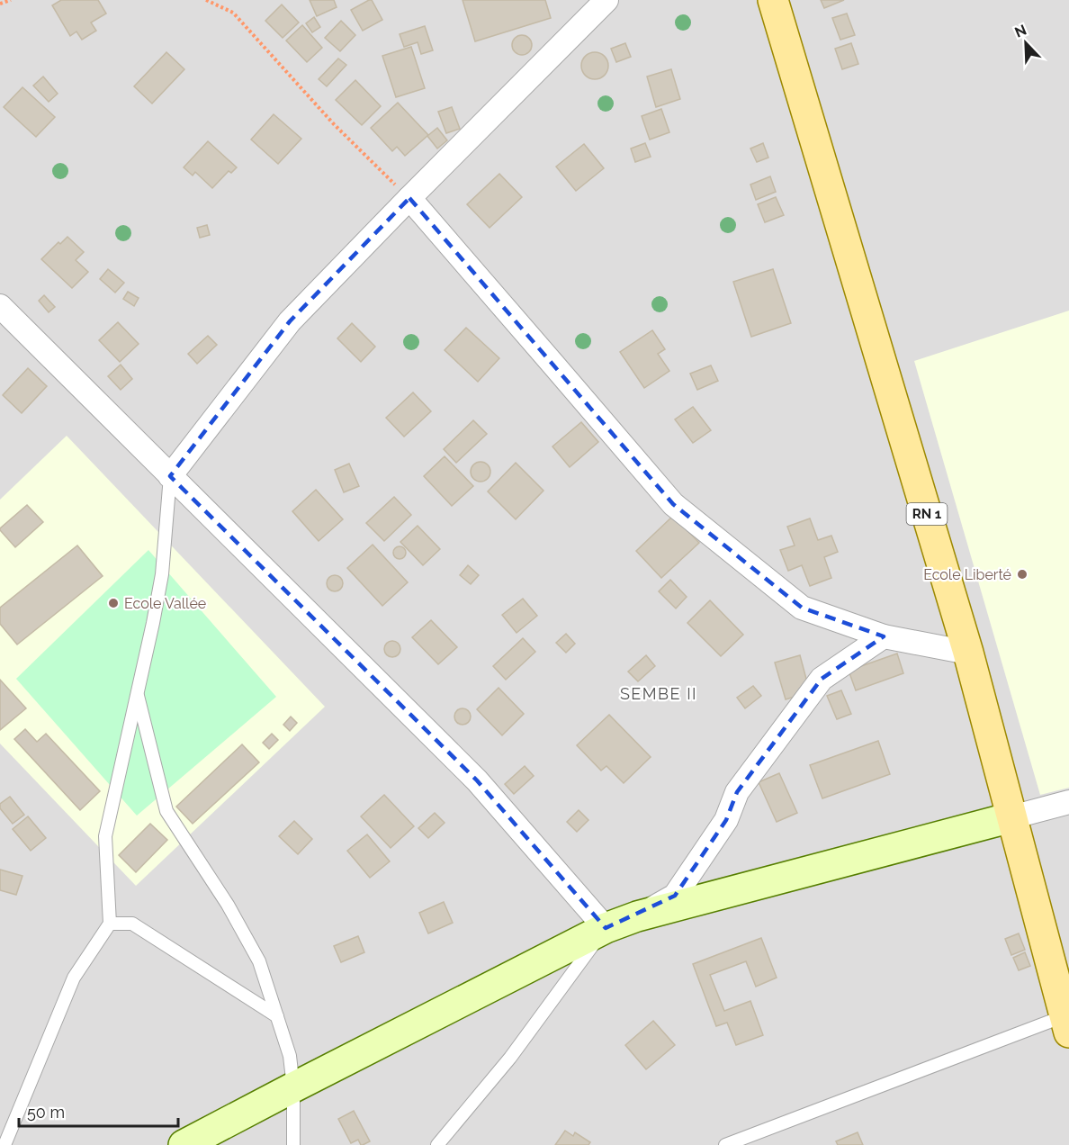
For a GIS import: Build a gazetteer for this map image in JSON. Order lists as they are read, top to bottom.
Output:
{
  "streets": {
    "main road": ["RN 1"]
  },
  "districts": ["SEMBE II"],
  "places": ["Ecole Liberté", "Ecole Vallée"],
  "scale_bar": "50 m",
  "north": "top left"
}
